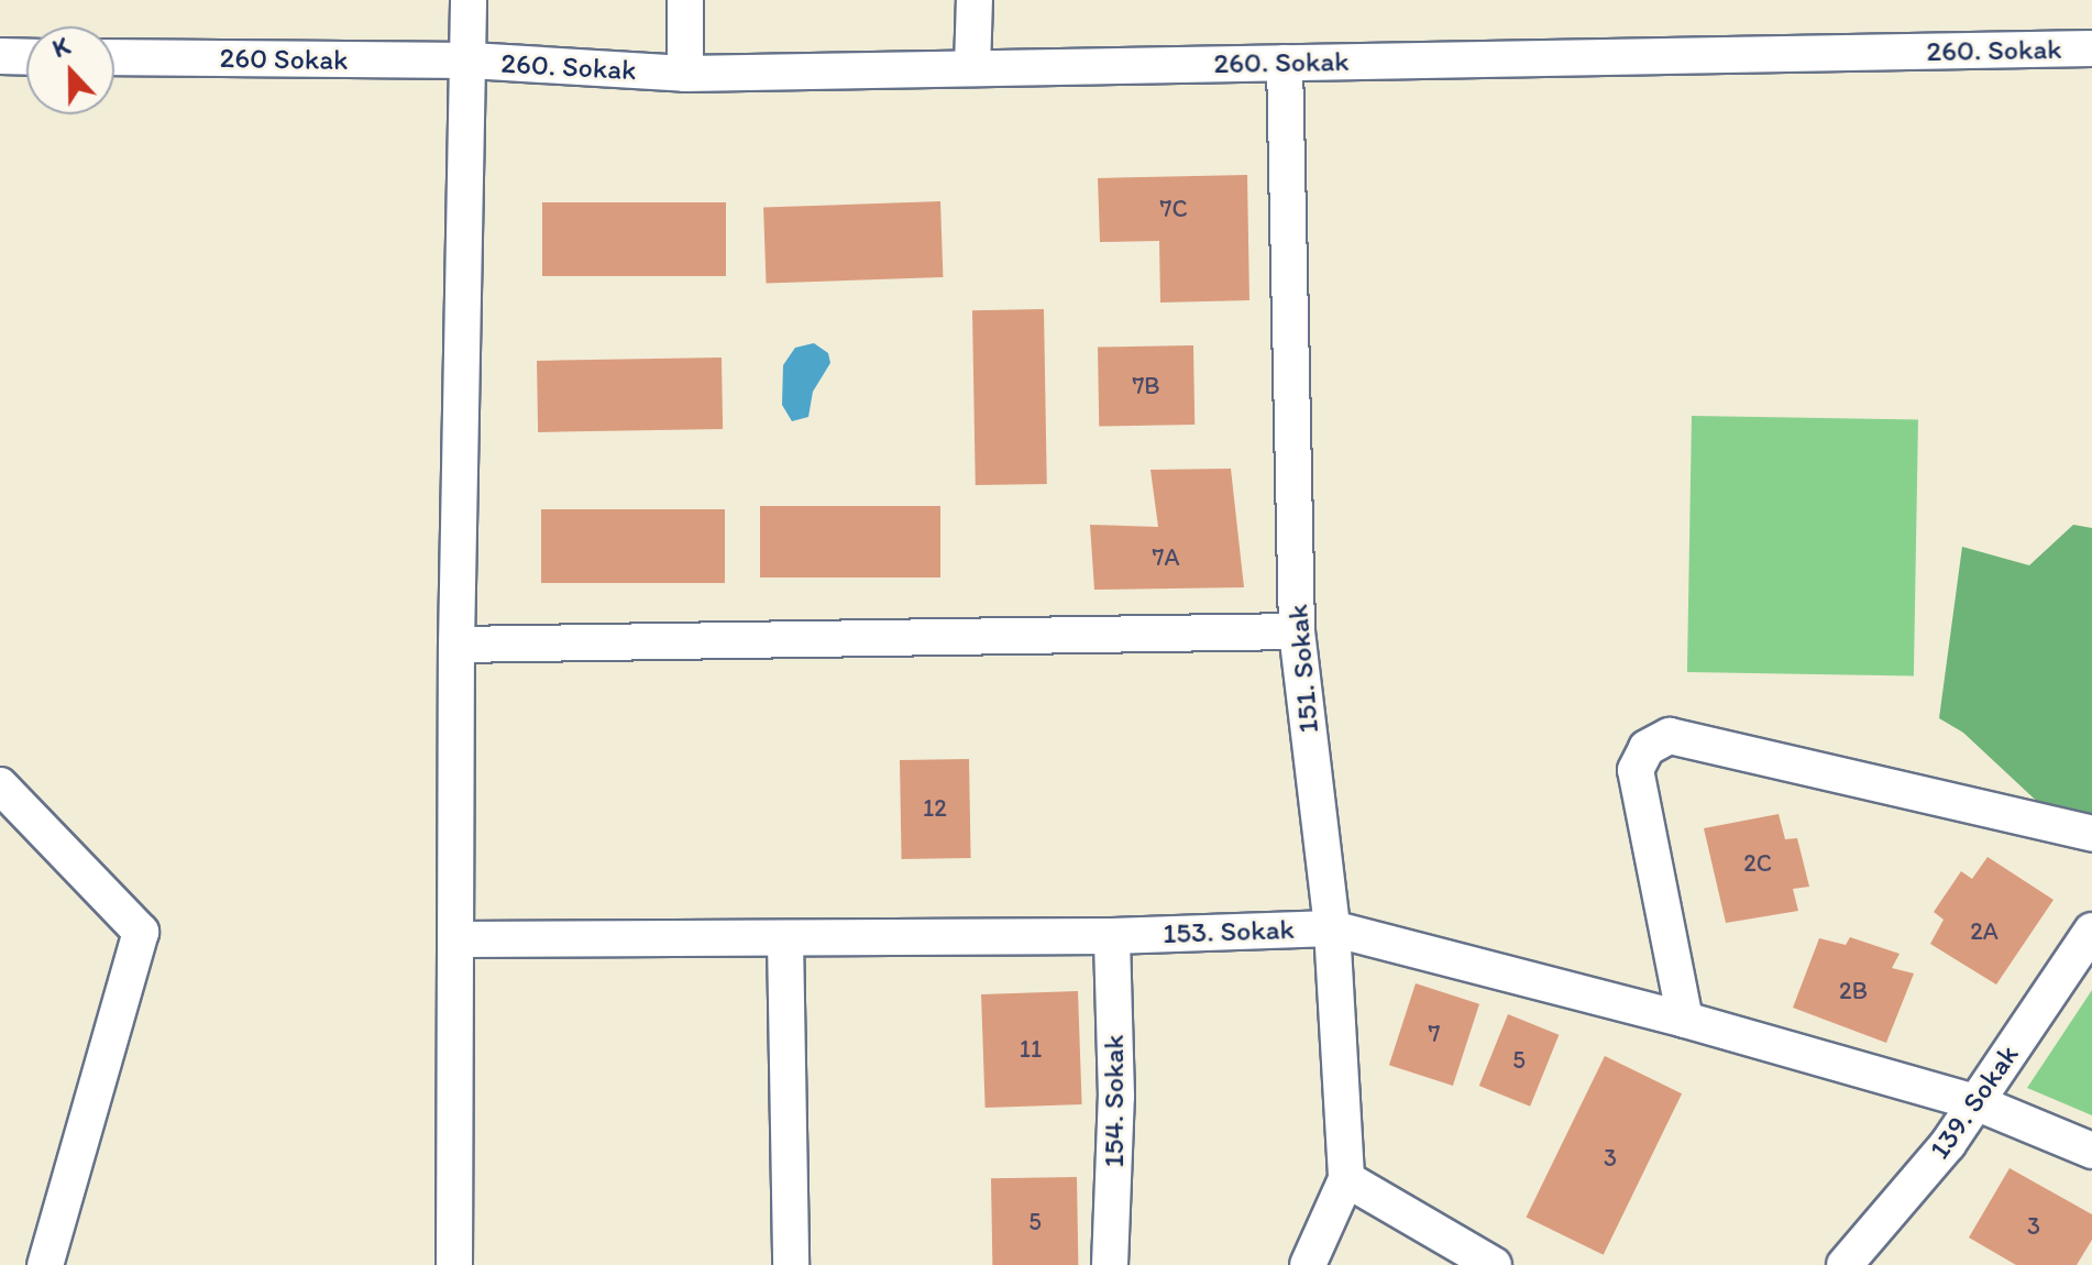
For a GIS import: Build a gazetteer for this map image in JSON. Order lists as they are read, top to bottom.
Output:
{
  "streets": {
    "street": [
      "260. Sokak",
      "260 Sokak",
      "151. Sokak",
      "153. Sokak",
      "154. Sokak",
      "139. Sokak"
    ]
  },
  "crossings": [
    ["260. Sokak", "260 Sokak"],
    ["260. Sokak", "151. Sokak"],
    ["151. Sokak", "153. Sokak"],
    ["153. Sokak", "154. Sokak"],
    ["153. Sokak", "139. Sokak"]
  ],
  "house_numbers": [
    "7C",
    "7B",
    "7A",
    "12",
    "2C",
    "2A",
    "2B",
    "7",
    "11",
    "5",
    "3",
    "5",
    "3"
  ],
  "north": "top"
}
